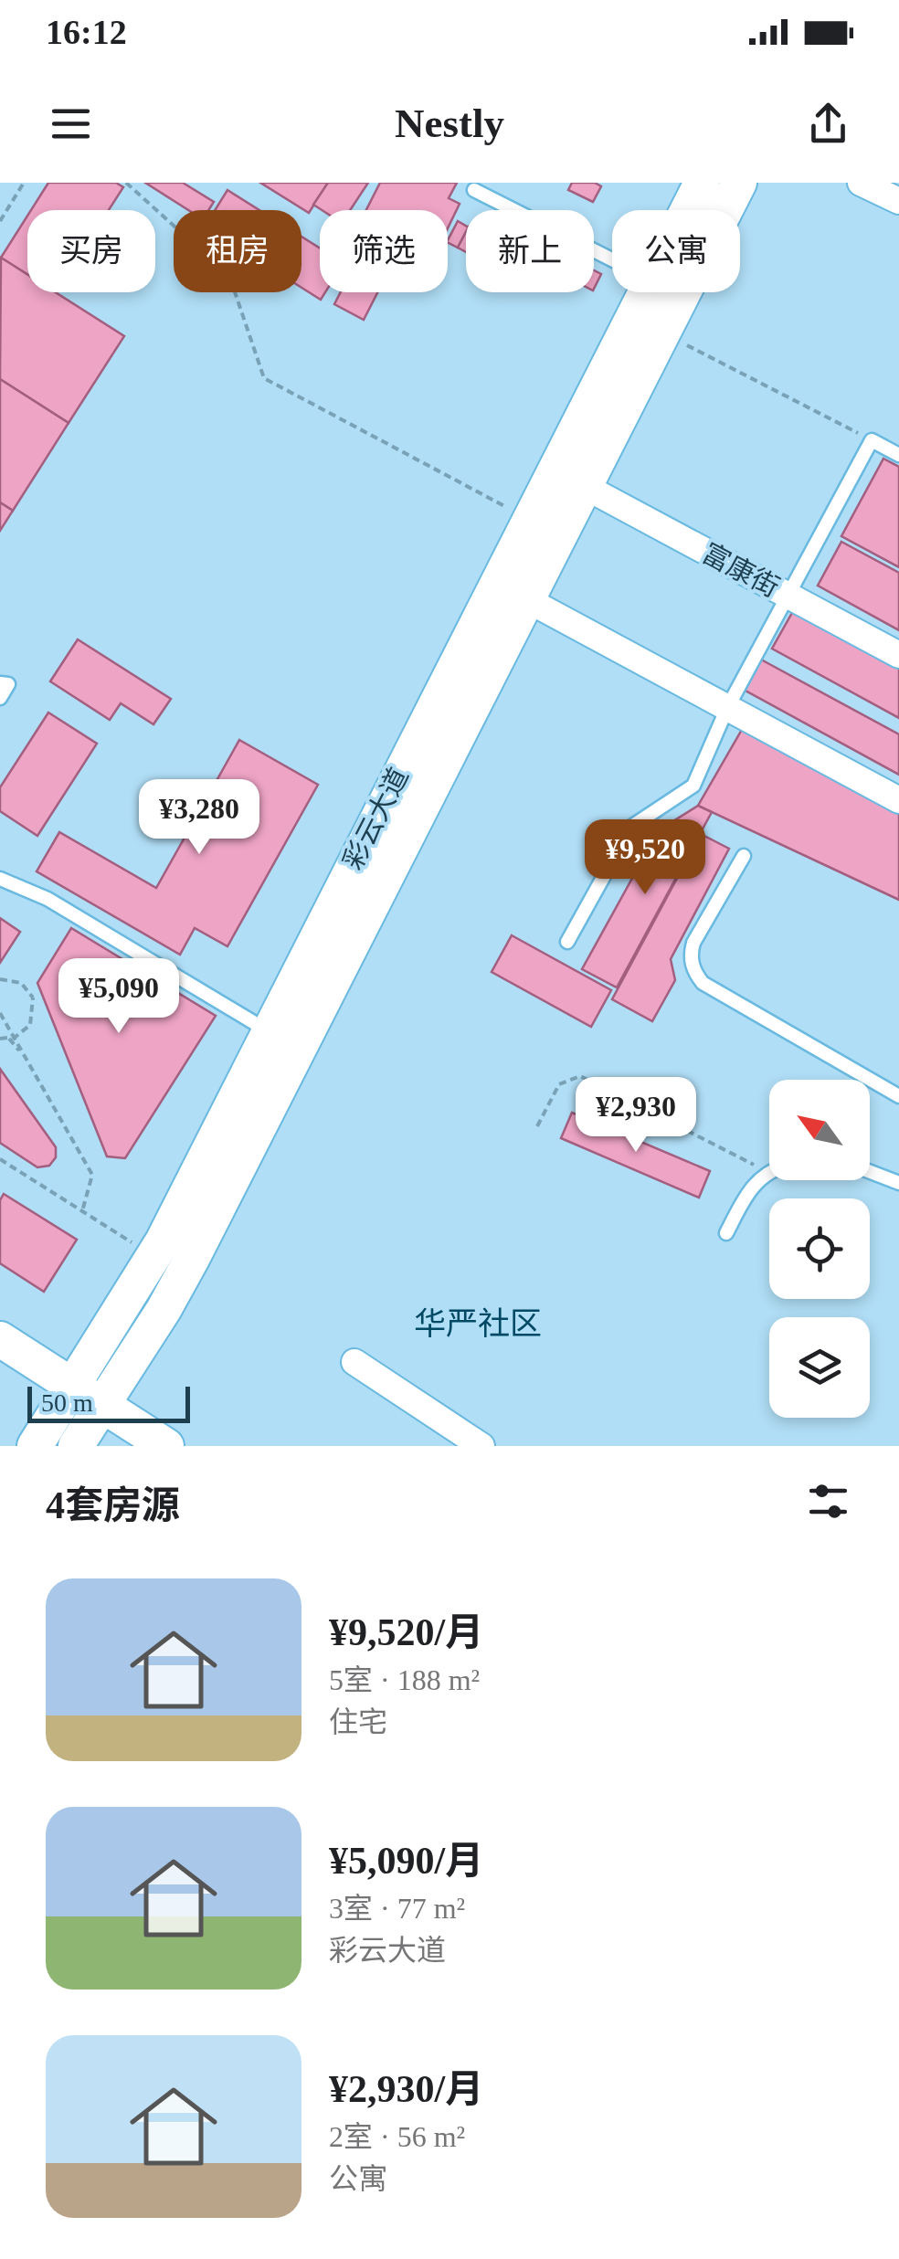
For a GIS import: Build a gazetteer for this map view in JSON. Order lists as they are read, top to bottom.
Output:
{
  "streets": {
    "main road": ["彩云大道"],
    "street": ["富康街"]
  },
  "crossings": [
    ["富康街", "彩云大道"]
  ],
  "districts": ["华严社区"],
  "scale_bar": "50 m",
  "north": "top left",
  "page": {
    "status": "16:12",
    "header": "Nestly",
    "chip": [
      "买房",
      "租房",
      "筛选",
      "新上",
      "公寓"
    ],
    "price": [
      "¥3,280",
      "¥9,520",
      "¥5,090",
      "¥2,930"
    ],
    "scale": "50 m",
    "heading": "4套房源",
    "list": [
      {
        "name": "¥9,520/月",
        "note": "5室 · 188 m² · 住宅"
      },
      {
        "name": "¥5,090/月",
        "note": "3室 · 77 m² · 彩云大道"
      },
      {
        "name": "¥2,930/月",
        "note": "2室 · 56 m² · 公寓"
      }
    ]
  }
}
